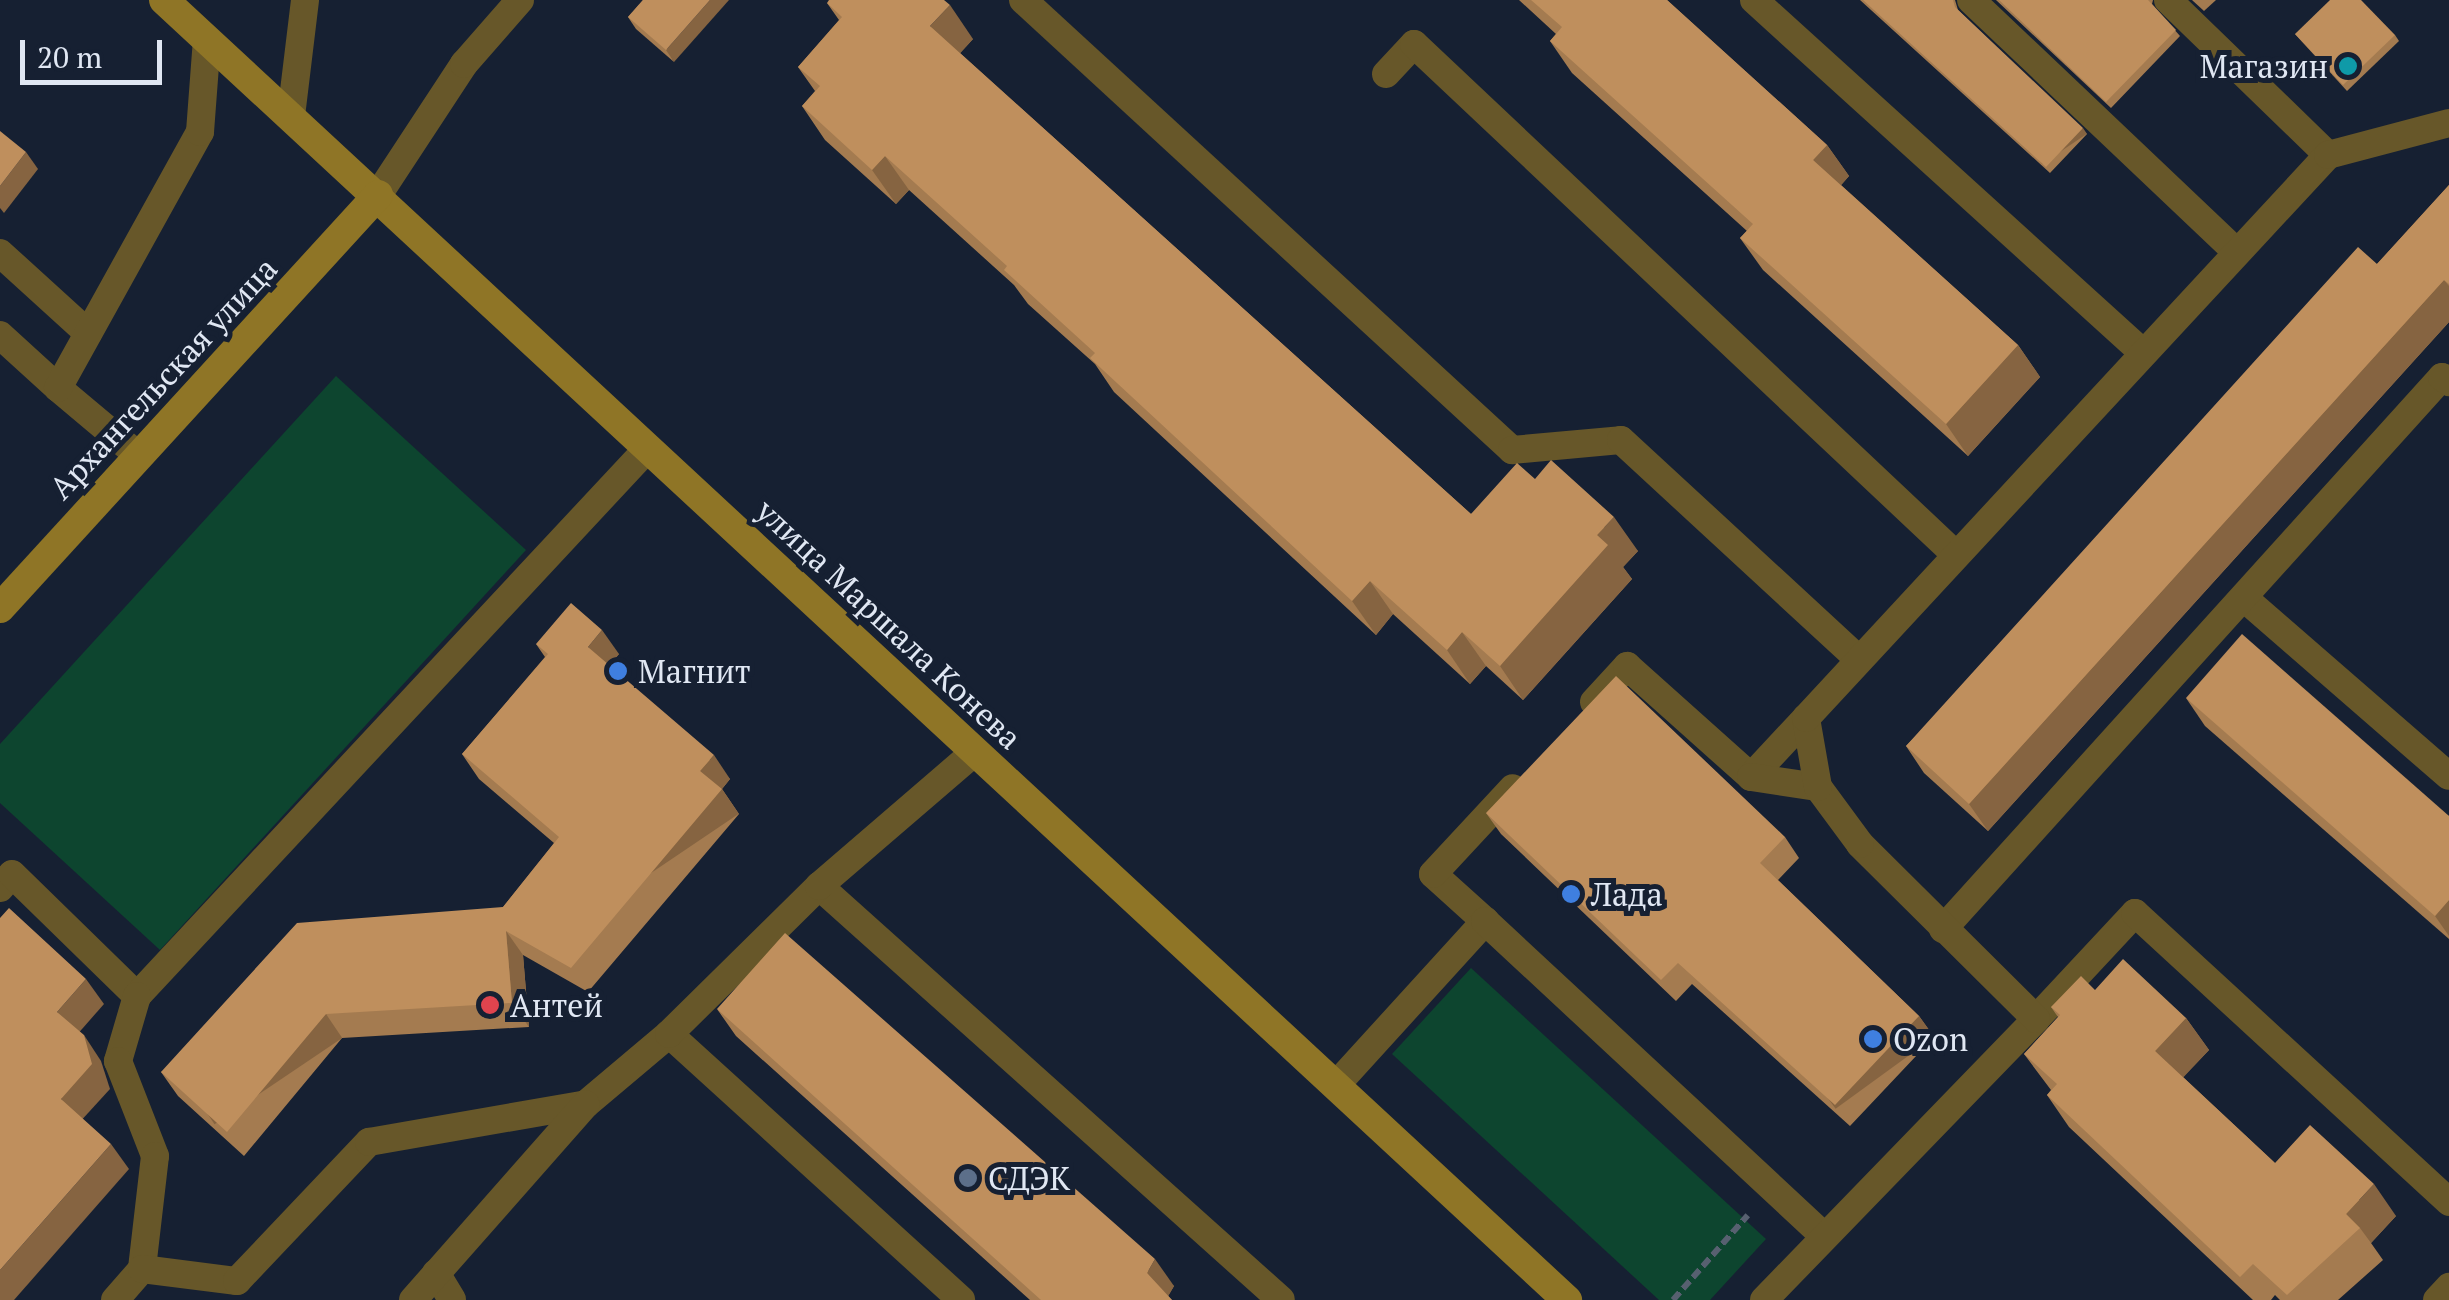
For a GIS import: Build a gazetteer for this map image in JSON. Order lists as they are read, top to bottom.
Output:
{
  "streets": {
    "main road": ["Архангельская улица", "улица Маршала Конева"]
  },
  "crossings": [
    ["Архангельская улица", "улица Маршала Конева"]
  ],
  "places": [
    "Магазин",
    "Магнит",
    "Лада",
    "Антей",
    "Ozon",
    "СДЭК"
  ],
  "scale_bar": "20 m"
}
